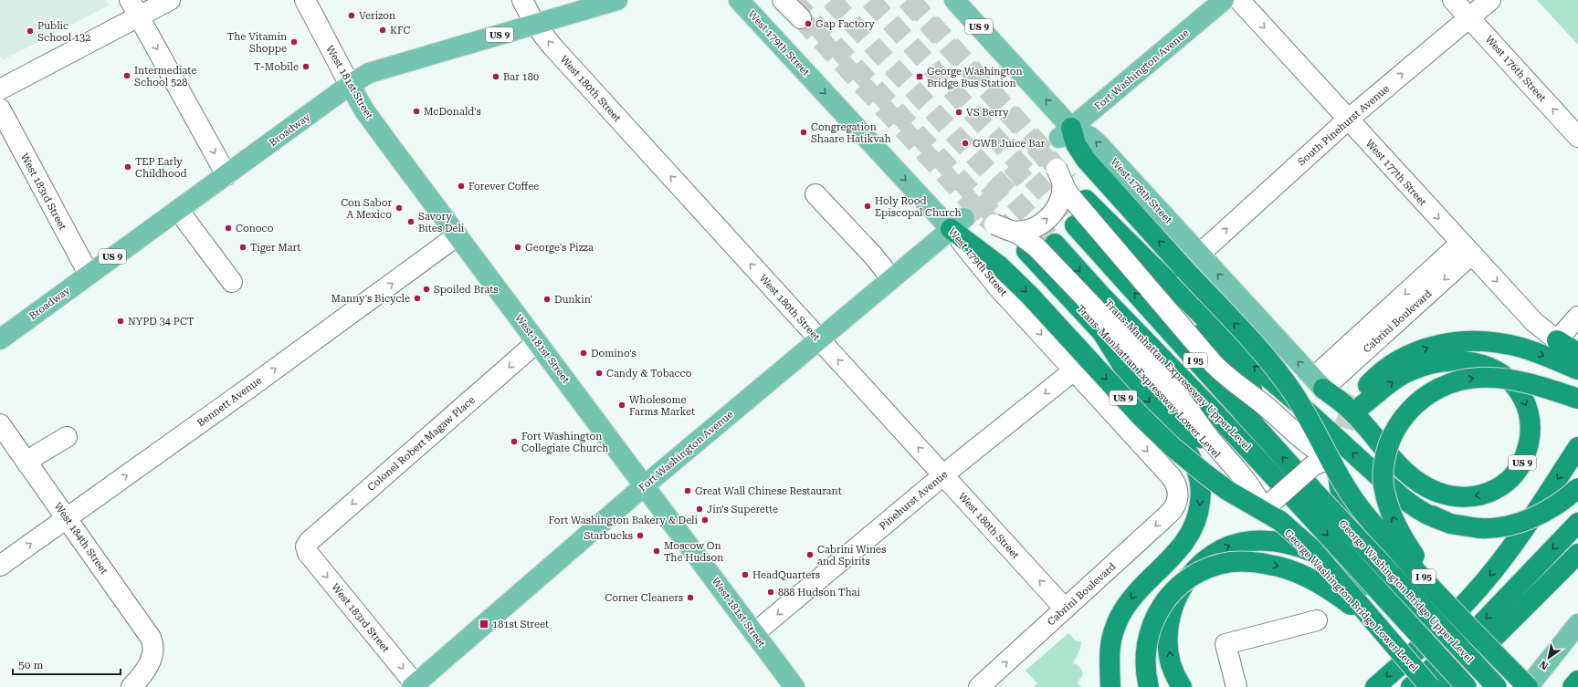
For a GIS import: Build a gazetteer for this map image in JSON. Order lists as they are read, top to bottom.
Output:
{
  "streets": {
    "highway": [
      "US 9",
      "I 95",
      "Trans-Manhattan Expressway Upper Level",
      "Trans-Manhattan Expressway Lower Level",
      "George Washington Bridge Upper Level",
      "George Washington Bridge Lower Level"
    ],
    "main road": [
      "West 179th Street",
      "Fort Washington Avenue",
      "West 181st Street",
      "Broadway",
      "West 178th Street"
    ],
    "street": [
      "West 176th Street",
      "West 180th Street",
      "South Pinehurst Avenue",
      "West 177th Street",
      "West 183rd Street",
      "Cabrini Boulevard",
      "Bennett Avenue",
      "Colonel Robert Magaw Place",
      "Pinehurst Avenue",
      "West 184th Street"
    ]
  },
  "crossings": [
    ["US 9", "West 179th Street"],
    ["US 9", "Fort Washington Avenue"],
    ["US 9", "West 178th Street"],
    ["US 9", "Cabrini Boulevard"],
    ["US 9", "I 95"],
    ["US 9", "Trans-Manhattan Expressway Lower Level"],
    ["US 9", "George Washington Bridge Lower Level"],
    ["West 179th Street", "Fort Washington Avenue"],
    ["West 179th Street", "Cabrini Boulevard"],
    ["West 179th Street", "Pinehurst Avenue"],
    ["West 176th Street", "South Pinehurst Avenue"],
    ["Fort Washington Avenue", "West 181st Street"],
    ["Fort Washington Avenue", "West 180th Street"],
    ["Fort Washington Avenue", "West 178th Street"],
    ["Fort Washington Avenue", "West 183rd Street"],
    ["West 181st Street", "Broadway"],
    ["West 181st Street", "Bennett Avenue"],
    ["West 181st Street", "Colonel Robert Magaw Place"],
    ["West 181st Street", "Pinehurst Avenue"],
    ["West 180th Street", "Broadway"],
    ["West 180th Street", "Cabrini Boulevard"],
    ["West 180th Street", "Pinehurst Avenue"],
    ["South Pinehurst Avenue", "West 177th Street"],
    ["South Pinehurst Avenue", "West 178th Street"],
    ["Broadway", "West 183rd Street"],
    ["West 177th Street", "Cabrini Boulevard"],
    ["West 178th Street", "Cabrini Boulevard"],
    ["West 183rd Street", "Colonel Robert Magaw Place"],
    ["Trans-Manhattan Expressway Upper Level", "George Washington Bridge Upper Level"],
    ["Trans-Manhattan Expressway Lower Level", "George Washington Bridge Lower Level"],
    ["Bennett Avenue", "West 184th Street"]
  ],
  "one_way": [
    "West 179th Street",
    "West 176th Street",
    "West 180th Street",
    "South Pinehurst Avenue",
    "West 177th Street",
    "West 178th Street",
    "West 183rd Street",
    "Bennett Avenue",
    "Colonel Robert Magaw Place",
    "Pinehurst Avenue"
  ],
  "places": {
    "other": [
      "Verizon",
      "Gap Factory",
      "KFC",
      "Public School 132",
      "The Vitamin Shoppe",
      "T-Mobile",
      "Intermediate School 528",
      "Bar 180",
      "McDonald's",
      "VS Berry",
      "Congregation Shaare Hatikvah",
      "GWB Juice Bar",
      "TEP Early Childhood",
      "Forever Coffee",
      "Holy Rood Episcopal Church",
      "Con Sabor A Mexico",
      "Savory Bites Deli",
      "Conoco",
      "Tiger Mart",
      "George's Pizza",
      "Spoiled Brats",
      "Manny's Bicycle",
      "Dunkin'",
      "NYPD 34 PCT",
      "Domino's",
      "Candy & Tobacco",
      "Wholesome Farms Market",
      "Fort Washington Collegiate Church",
      "Great Wall Chinese Restaurant",
      "Jin's Superette",
      "Fort Washington Bakery & Deli",
      "Starbucks",
      "Moscow On The Hudson",
      "Cabrini Wines and Spirits",
      "HeadQuarters",
      "888 Hudson Thai",
      "Corner Cleaners"
    ],
    "transit": ["George Washington Bridge Bus Station", "181st Street"]
  },
  "scale_bar": "50 m",
  "north": "bottom left"
}
